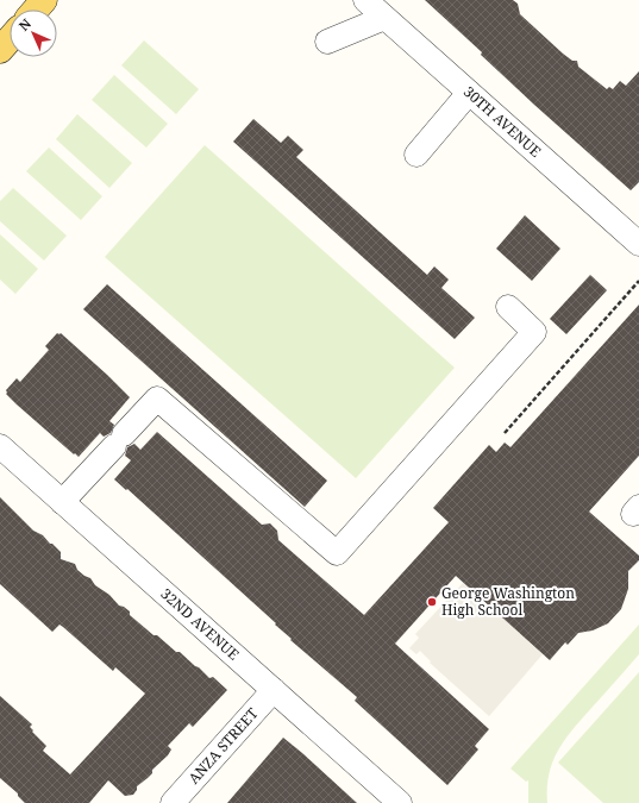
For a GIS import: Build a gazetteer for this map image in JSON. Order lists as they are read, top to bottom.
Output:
{
  "streets": {
    "street": ["30TH AVENUE", "32ND AVENUE", "ANZA STREET"]
  },
  "crossings": [
    ["32ND AVENUE", "ANZA STREET"]
  ],
  "places": ["George Washington High School"],
  "north": "top left"
}
